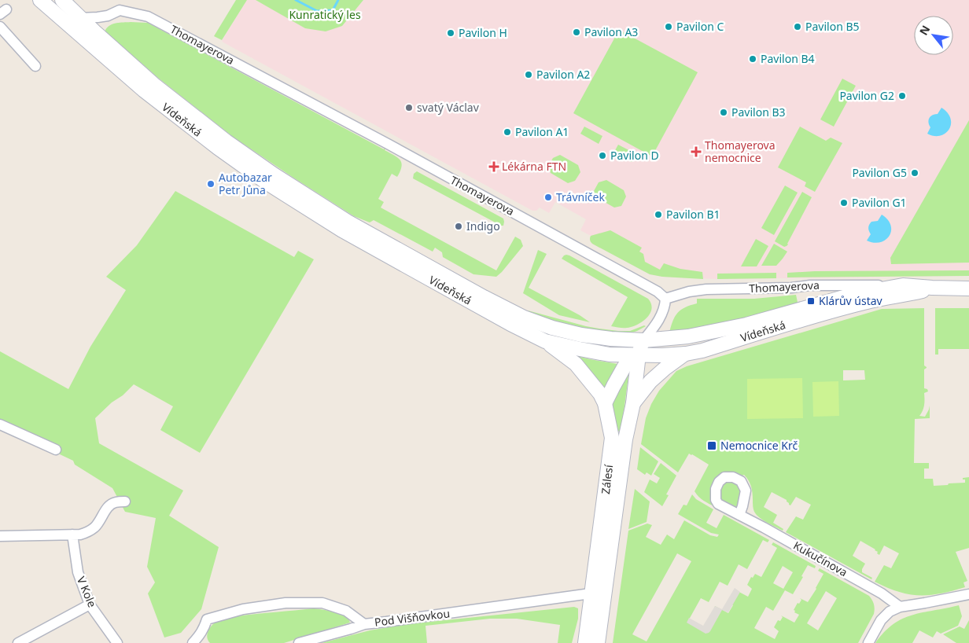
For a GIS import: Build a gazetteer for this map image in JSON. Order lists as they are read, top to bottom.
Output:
{
  "streets": {
    "main road": ["Vídeňská", "Zálesí"],
    "street": [
      "Thomayerova",
      "Kukučínova",
      "V Kole",
      "Pod Višňovkou"
    ]
  },
  "crossings": [
    ["Thomayerova", "Vídeňská"],
    ["Vídeňská", "Zálesí"],
    ["Zálesí", "Pod Višňovkou"]
  ],
  "parks": ["Kunratický les"],
  "places": {
    "other": [
      "Pavilon C",
      "Pavilon B5",
      "Pavilon A3",
      "Pavilon H",
      "Pavilon B4",
      "Pavilon A2",
      "Pavilon G2",
      "svatý Václav",
      "Pavilon B3",
      "Pavilon A1",
      "Pavilon D",
      "Pavilon G5",
      "Autobazar Petr Jůna",
      "Trávníček",
      "Pavilon G1",
      "Pavilon B1",
      "Indigo"
    ],
    "health": ["Thomayerova nemocnice", "Lékárna FTN"],
    "transit": ["Klárův ústav", "Nemocnice Krč"]
  },
  "north": "top left"
}
